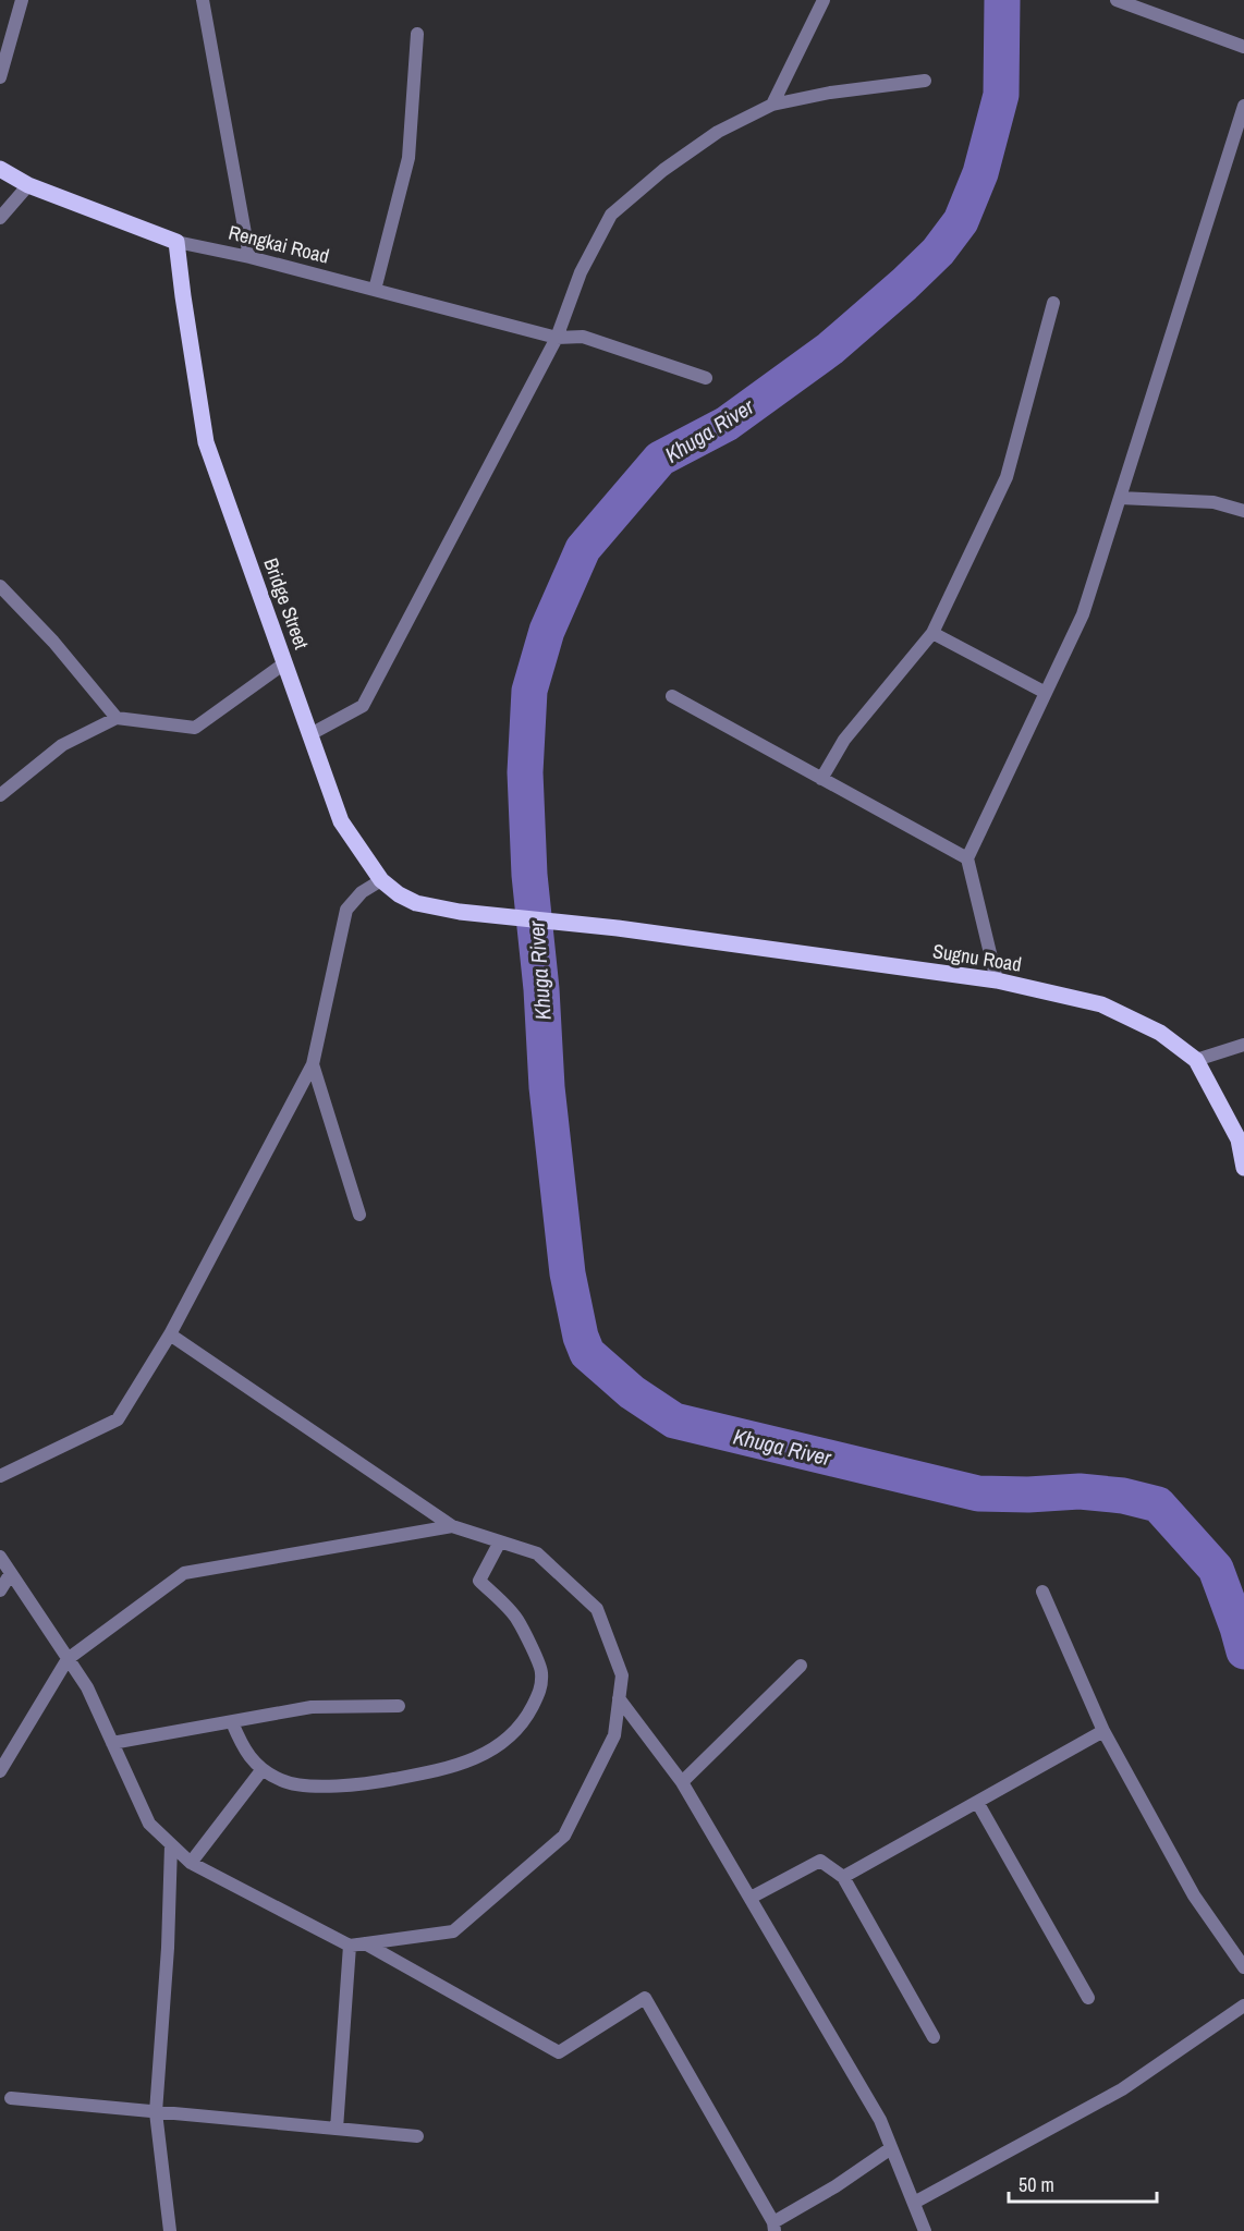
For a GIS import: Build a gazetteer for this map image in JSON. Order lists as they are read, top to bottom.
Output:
{
  "streets": {
    "main road": ["Rengkai Road", "Bridge Street", "Sugnu Road"]
  },
  "crossings": [
    ["Rengkai Road", "Bridge Street"],
    ["Bridge Street", "Sugnu Road"]
  ],
  "water": ["Khuga River"],
  "scale_bar": "50 m"
}
